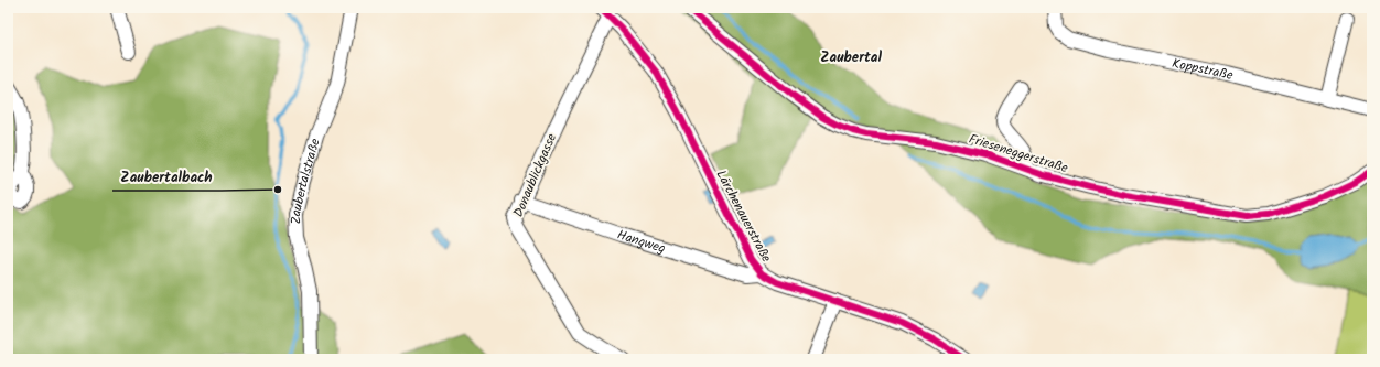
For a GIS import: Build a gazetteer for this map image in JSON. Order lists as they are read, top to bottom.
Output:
{
  "streets": {
    "street": [
      "Koppstraße",
      "Frieseneggerstraße",
      "Donaublickgasse",
      "Zaubertalstraße",
      "Lärchenauerstraße",
      "Hangweg"
    ]
  },
  "crossings": [
    ["Donaublickgasse", "Lärchenauerstraße"],
    ["Donaublickgasse", "Hangweg"],
    ["Lärchenauerstraße", "Hangweg"]
  ],
  "districts": ["Zaubertal"],
  "places": ["Zaubertalbach"]
}
